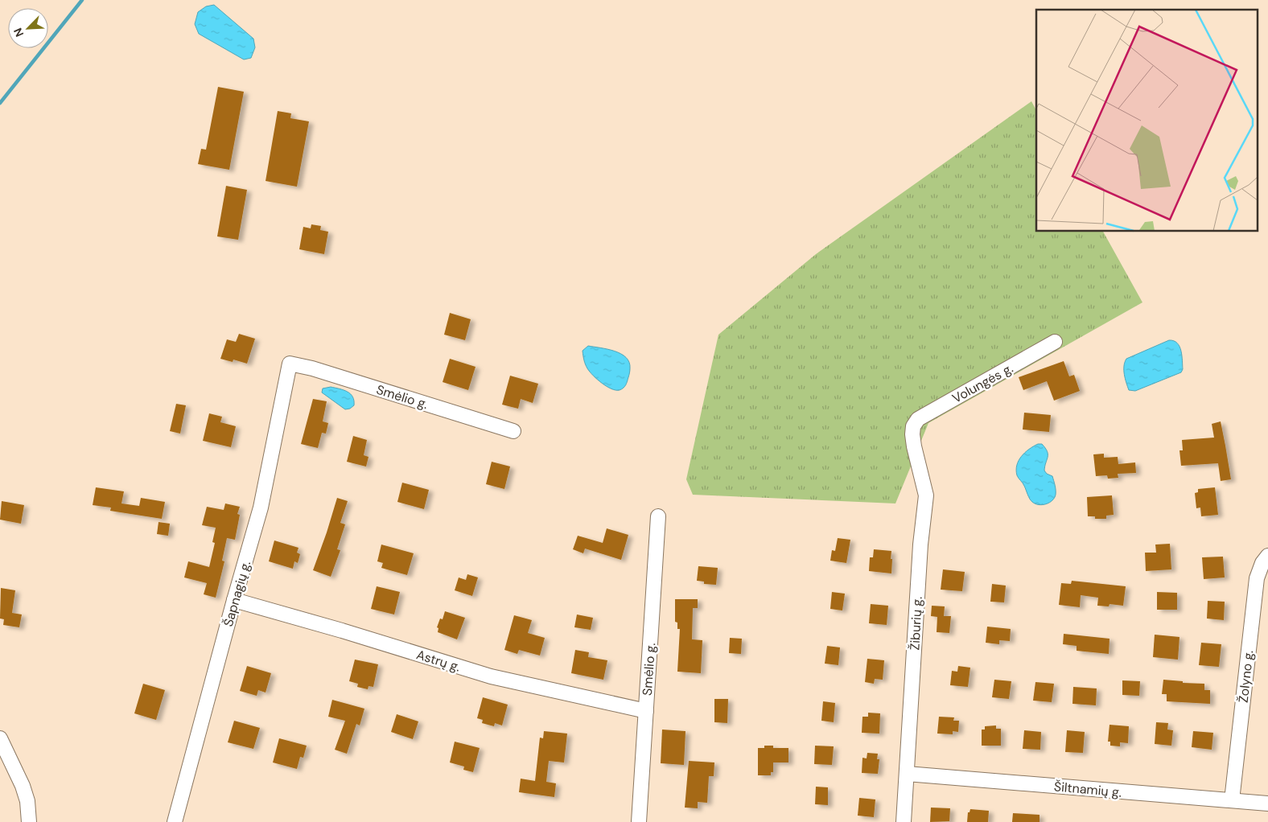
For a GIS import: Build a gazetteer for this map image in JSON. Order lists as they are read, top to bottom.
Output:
{
  "streets": {
    "street": [
      "Volungės g.",
      "Smėlio g.",
      "Šapnagių g.",
      "Žiburių g.",
      "Astrų g.",
      "Žolyno g.",
      "Šiltnamių g."
    ]
  },
  "crossings": [
    ["Volungės g.", "Žiburių g."],
    ["Smėlio g.", "Šapnagių g."],
    ["Smėlio g.", "Astrų g."],
    ["Šapnagių g.", "Astrų g."],
    ["Žiburių g.", "Šiltnamių g."],
    ["Žolyno g.", "Šiltnamių g."]
  ],
  "north": "bottom left"
}
